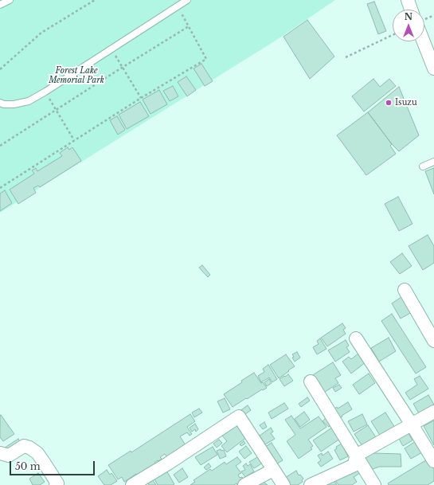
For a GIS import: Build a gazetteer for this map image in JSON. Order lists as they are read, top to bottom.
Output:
{
  "parks": ["Forest Lake Memorial Park"],
  "places": ["Isuzu"],
  "scale_bar": "50 m",
  "north": "top"
}
